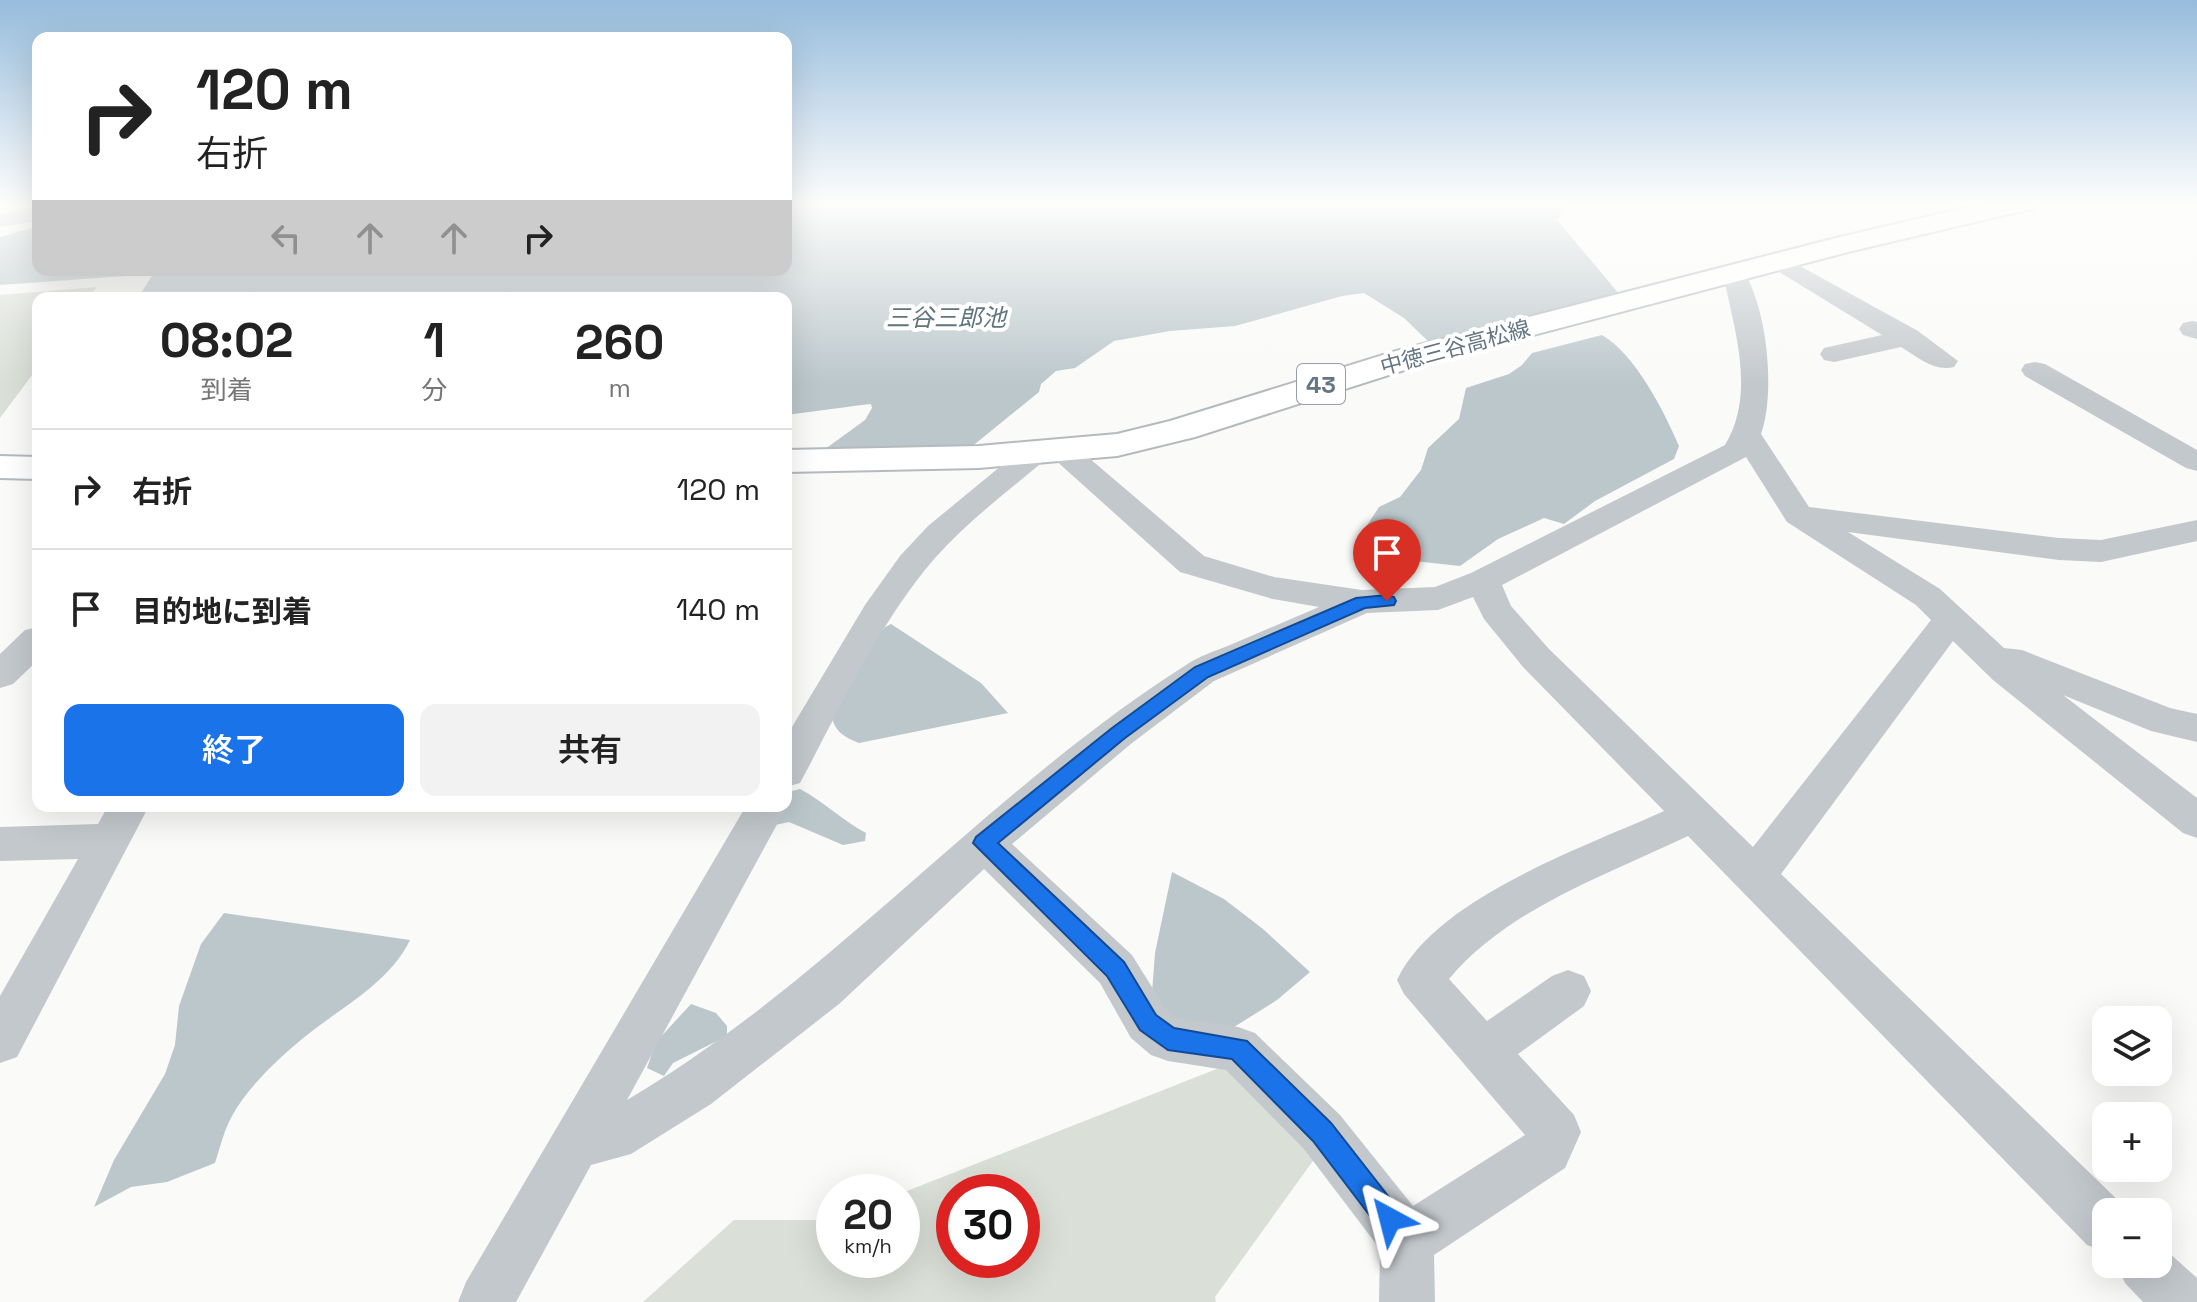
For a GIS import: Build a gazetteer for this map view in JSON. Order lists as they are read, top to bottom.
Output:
{
  "streets": {
    "main road": ["中徳三谷高松線", "43"]
  },
  "water": ["三谷三郎池"],
  "page": {
    "turn": ["120 m", "右折"],
    "eta": [
      "08:02",
      "到着",
      "1",
      "分",
      "260",
      "m"
    ],
    "list": [
      {
        "name": "右折",
        "value": "120 m"
      },
      {
        "name": "目的地に到着",
        "value": "140 m"
      }
    ],
    "buttons": ["終了", "共有"],
    "map_buttons": ["+", "−"],
    "speed": "20 km/h",
    "limit": "30"
  }
}
